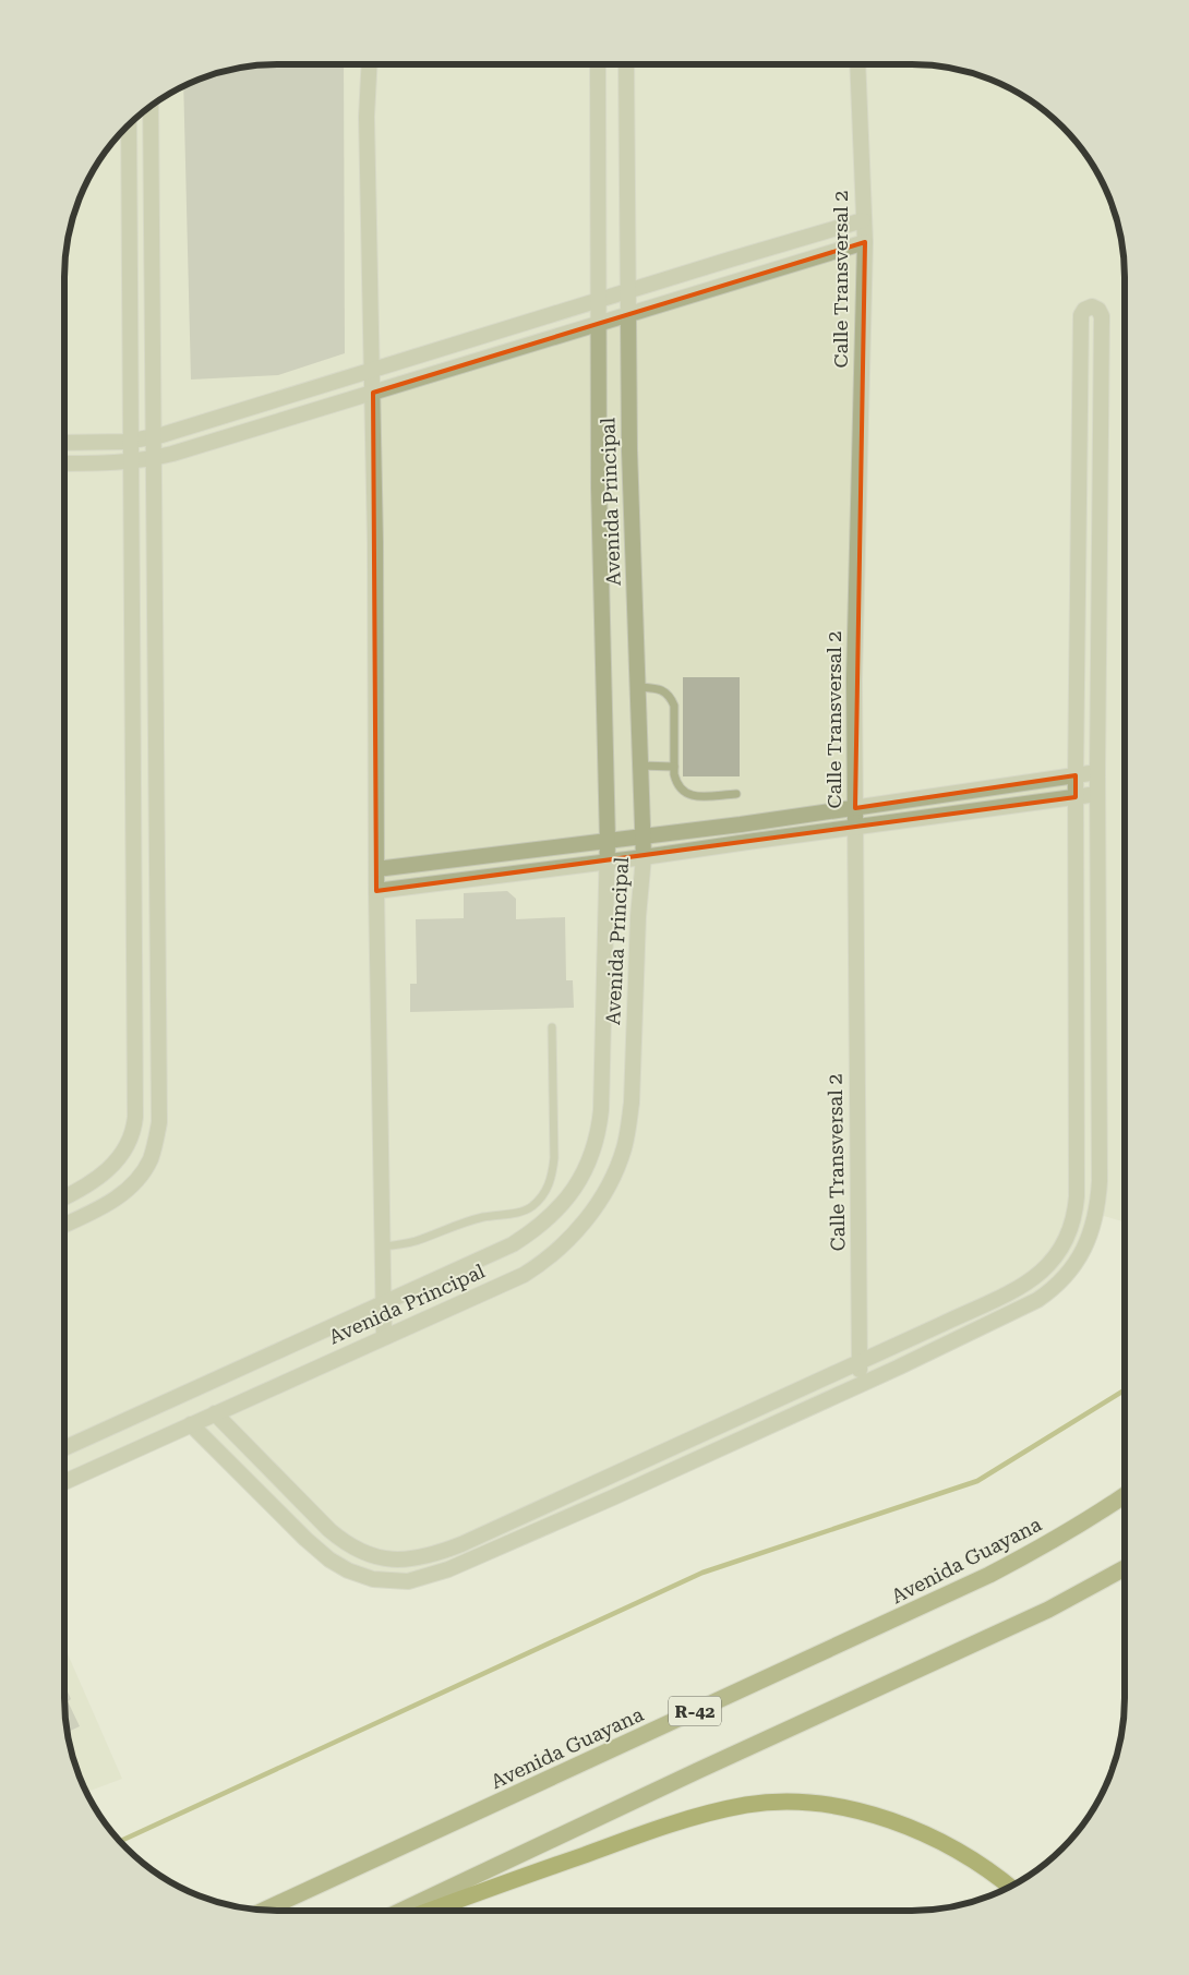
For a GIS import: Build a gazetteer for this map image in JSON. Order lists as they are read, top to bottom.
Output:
{
  "streets": {
    "main road": ["Avenida Guayana", "R-42"],
    "street": ["Calle Transversal 2", "Avenida Principal"]
  }
}
